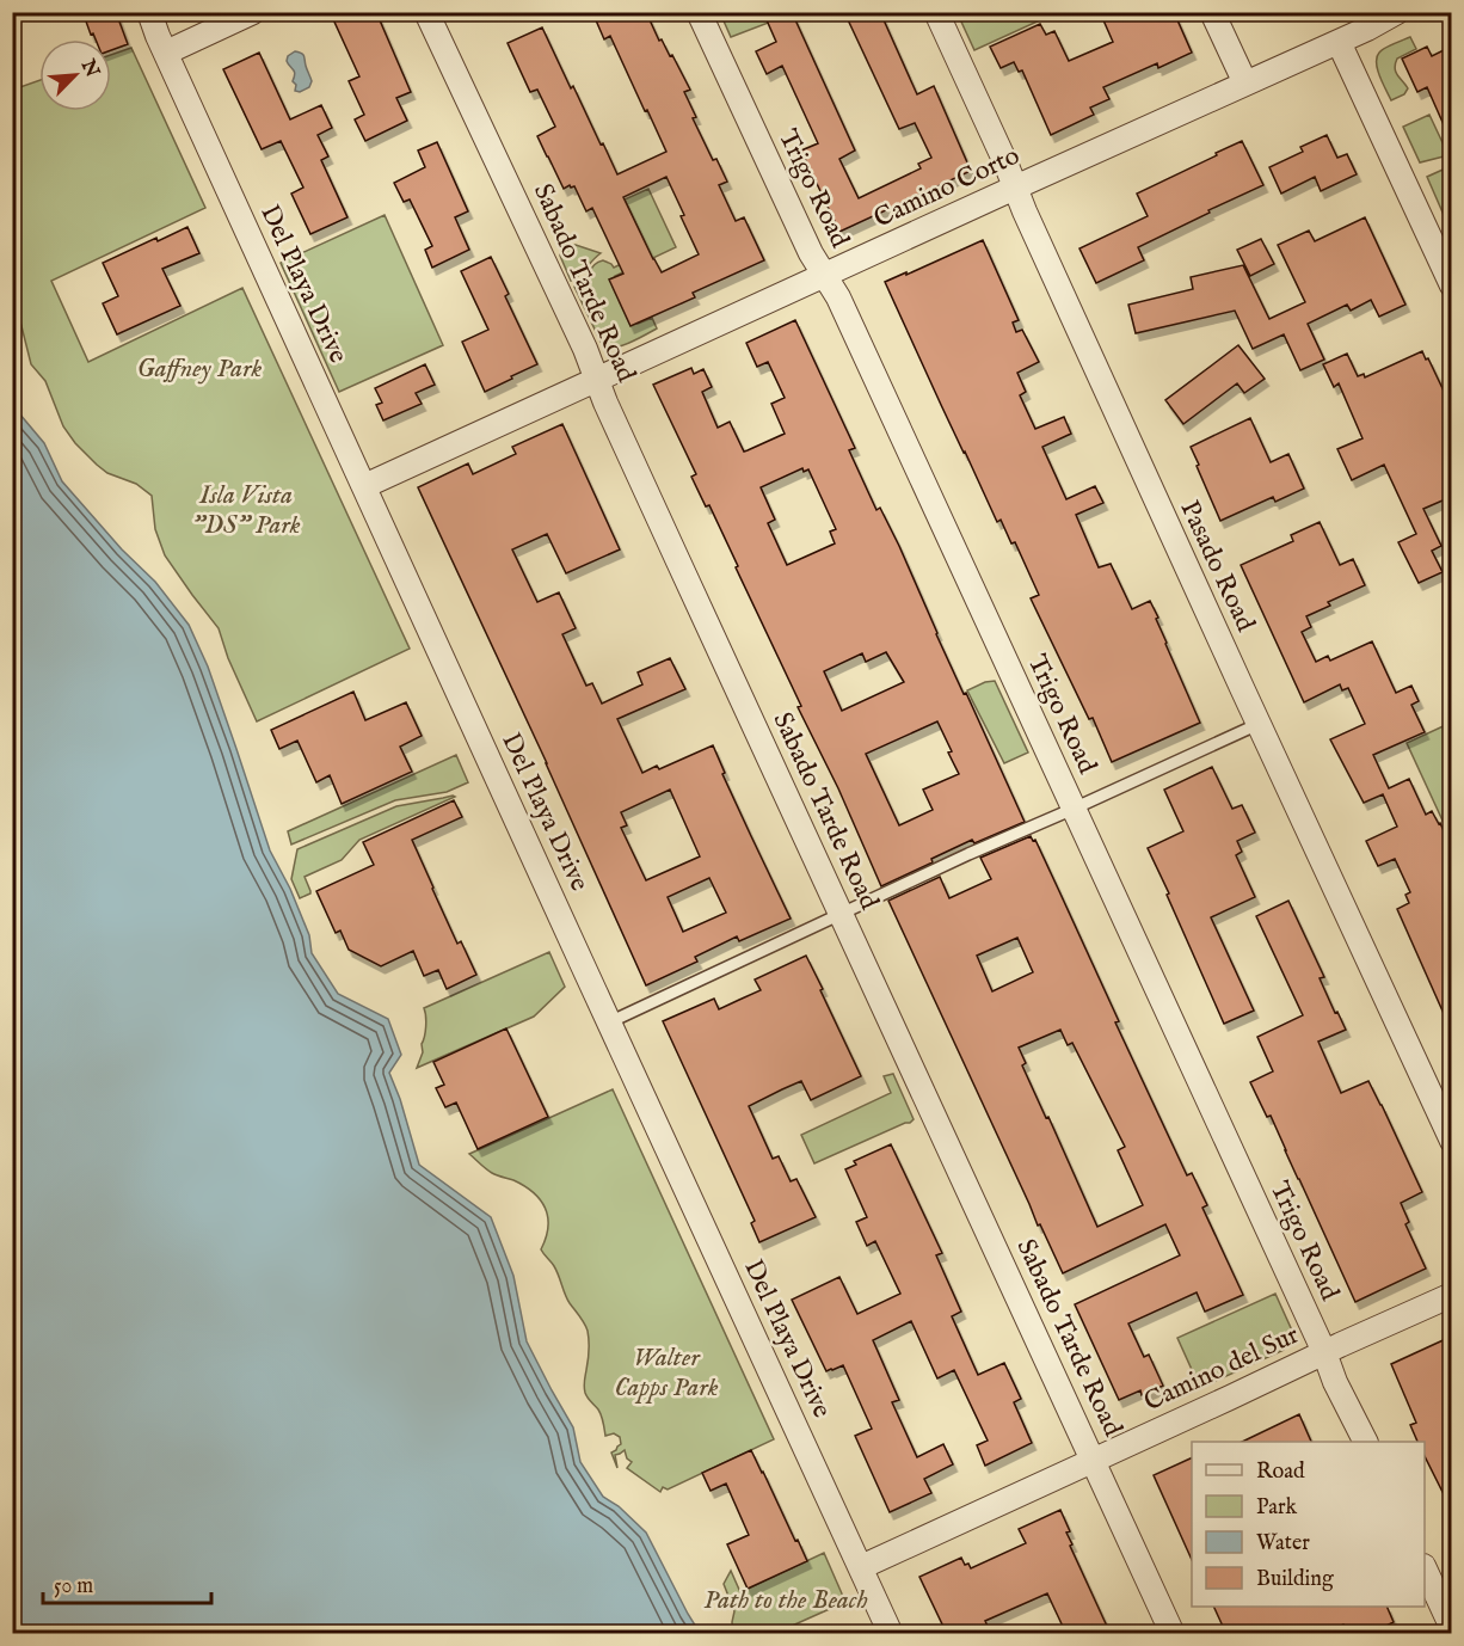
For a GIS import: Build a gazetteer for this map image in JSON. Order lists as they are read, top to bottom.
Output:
{
  "streets": {
    "street": [
      "Camino Corto",
      "Trigo Road",
      "Sabado Tarde Road",
      "Del Playa Drive",
      "Pasado Road",
      "Camino del Sur"
    ]
  },
  "crossings": [
    ["Camino Corto", "Trigo Road"],
    ["Camino Corto", "Sabado Tarde Road"],
    ["Camino Corto", "Del Playa Drive"],
    ["Camino Corto", "Pasado Road"],
    ["Trigo Road", "Camino del Sur"],
    ["Sabado Tarde Road", "Camino del Sur"],
    ["Del Playa Drive", "Camino del Sur"]
  ],
  "parks": [
    "Gaffney Park",
    "Isla Vista \"DS\" Park",
    "Walter Capps Park",
    "Path to the Beach"
  ],
  "legend": [
    "Road",
    "Park",
    "Water",
    "Building"
  ],
  "scale_bar": "50 m",
  "north": "top right"
}
